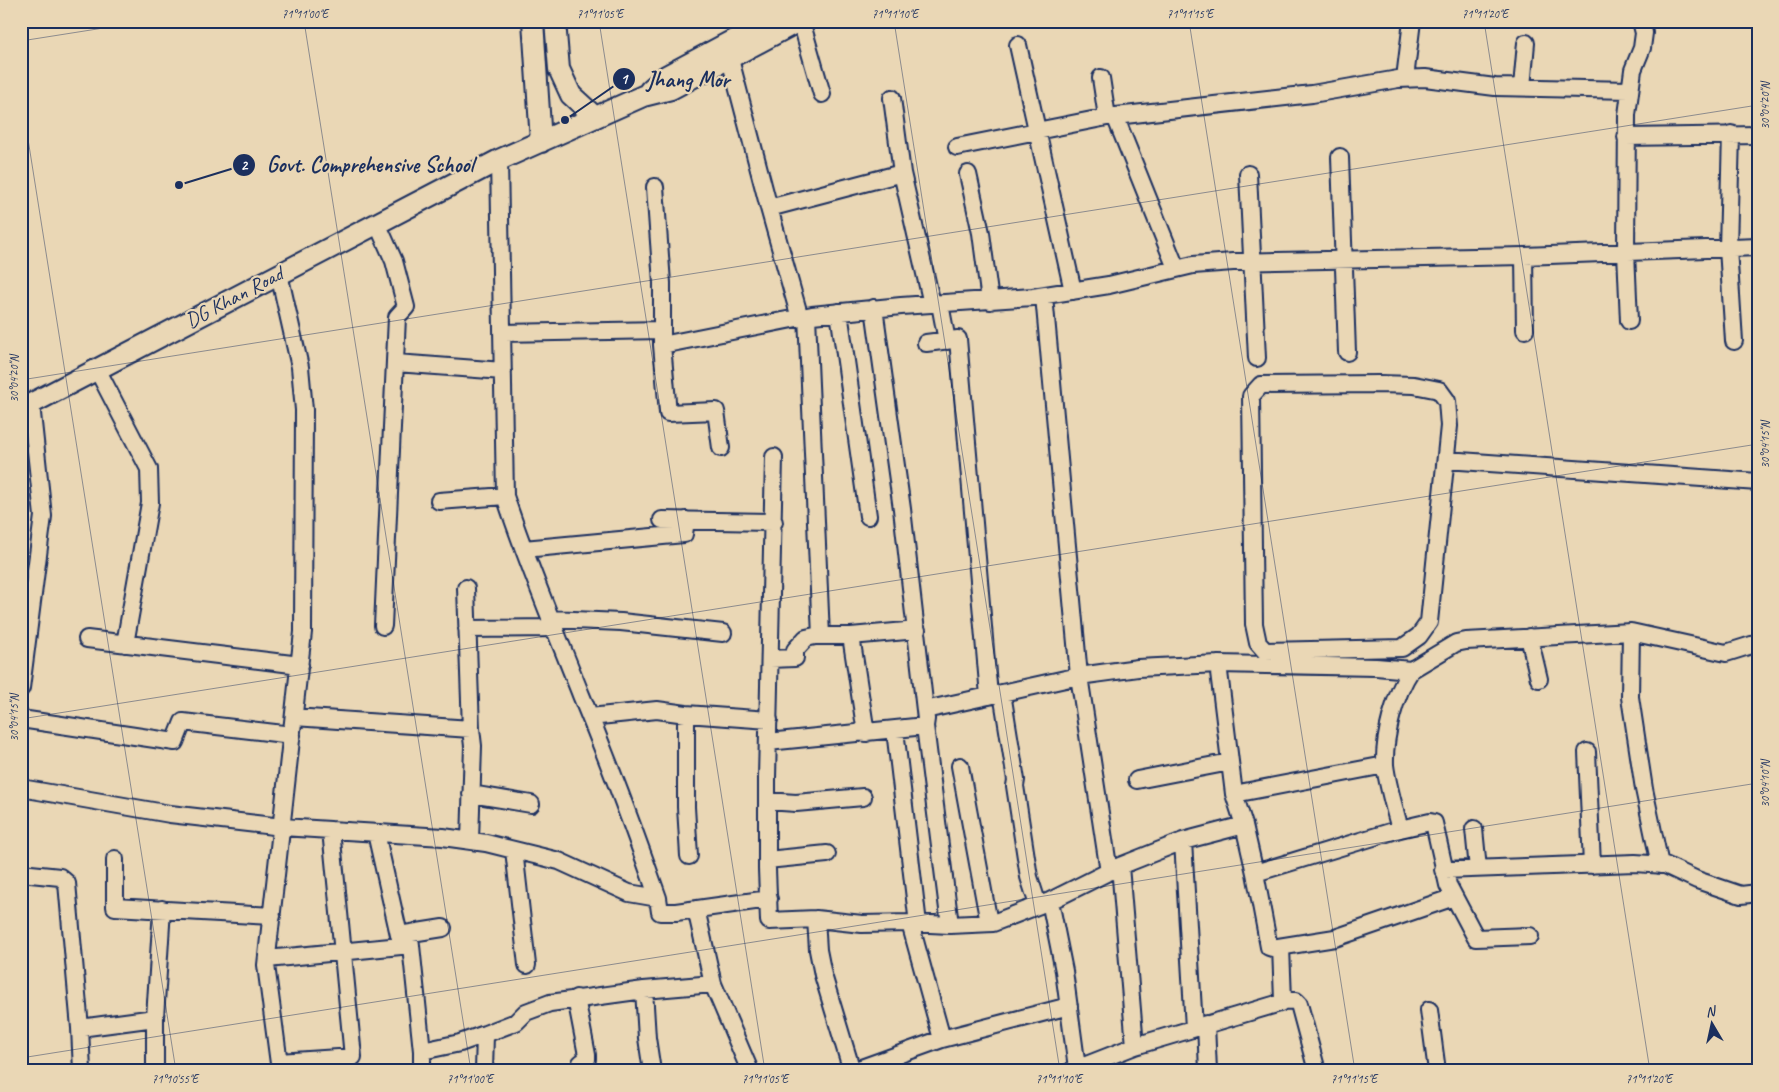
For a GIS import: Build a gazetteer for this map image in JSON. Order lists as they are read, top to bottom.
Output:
{
  "streets": {
    "main road": ["DG Khan Road"]
  },
  "places": ["Jhang Mor", "Govt. Comprehensive School"],
  "north": "top",
  "coordinates": [
    "71°11'00\"E",
    "71°11'05\"E",
    "71°11'10\"E",
    "71°11'15\"E",
    "71°11'20\"E",
    "30°04'20\"N",
    "30°04'15\"N",
    "30°04'10\"N",
    "71°10'55\"E"
  ]
}
